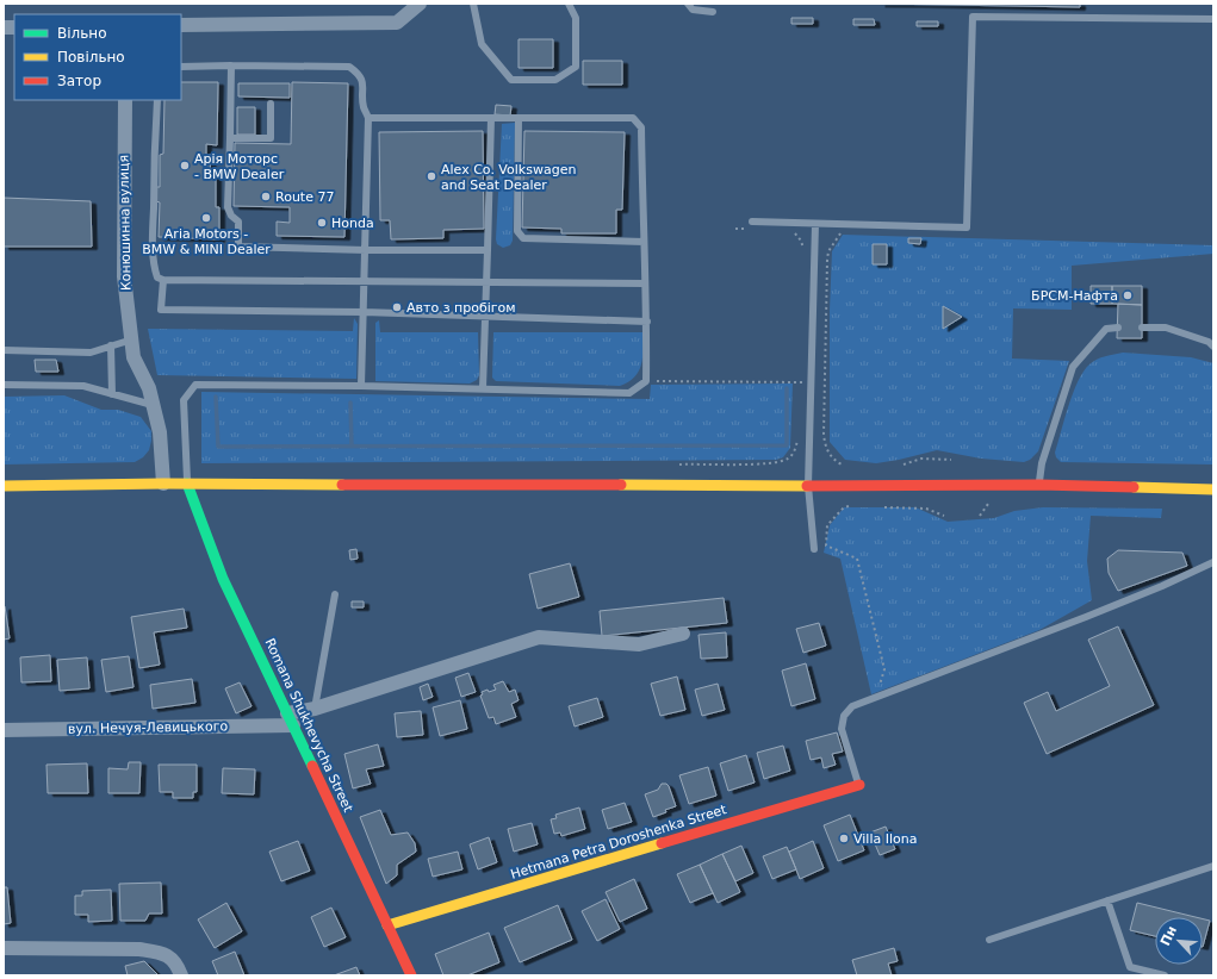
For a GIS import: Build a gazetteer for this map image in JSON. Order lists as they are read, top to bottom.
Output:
{
  "streets": {
    "main road": ["Romana Shukhevycha Street", "Hetmana Petra Doroshenka Street"],
    "street": ["Конюшинна вулиця", "вул. Нечуя-Левицького"]
  },
  "crossings": [
    ["Romana Shukhevycha Street", "вул. Нечуя-Левицького"],
    ["Romana Shukhevycha Street", "Hetmana Petra Doroshenka Street"]
  ],
  "places": [
    "Арія Моторс - BMW Dealer",
    "Alex Co. Volkswagen and Seat Dealer",
    "Route 77",
    "Aria Motors - BMW & MINI Dealer",
    "Honda",
    "БРСМ-Нафта",
    "Авто з пробігом",
    "Villa Ilona"
  ],
  "legend": ["Вільно", "Повільно", "Затор"],
  "north": "top left"
}
